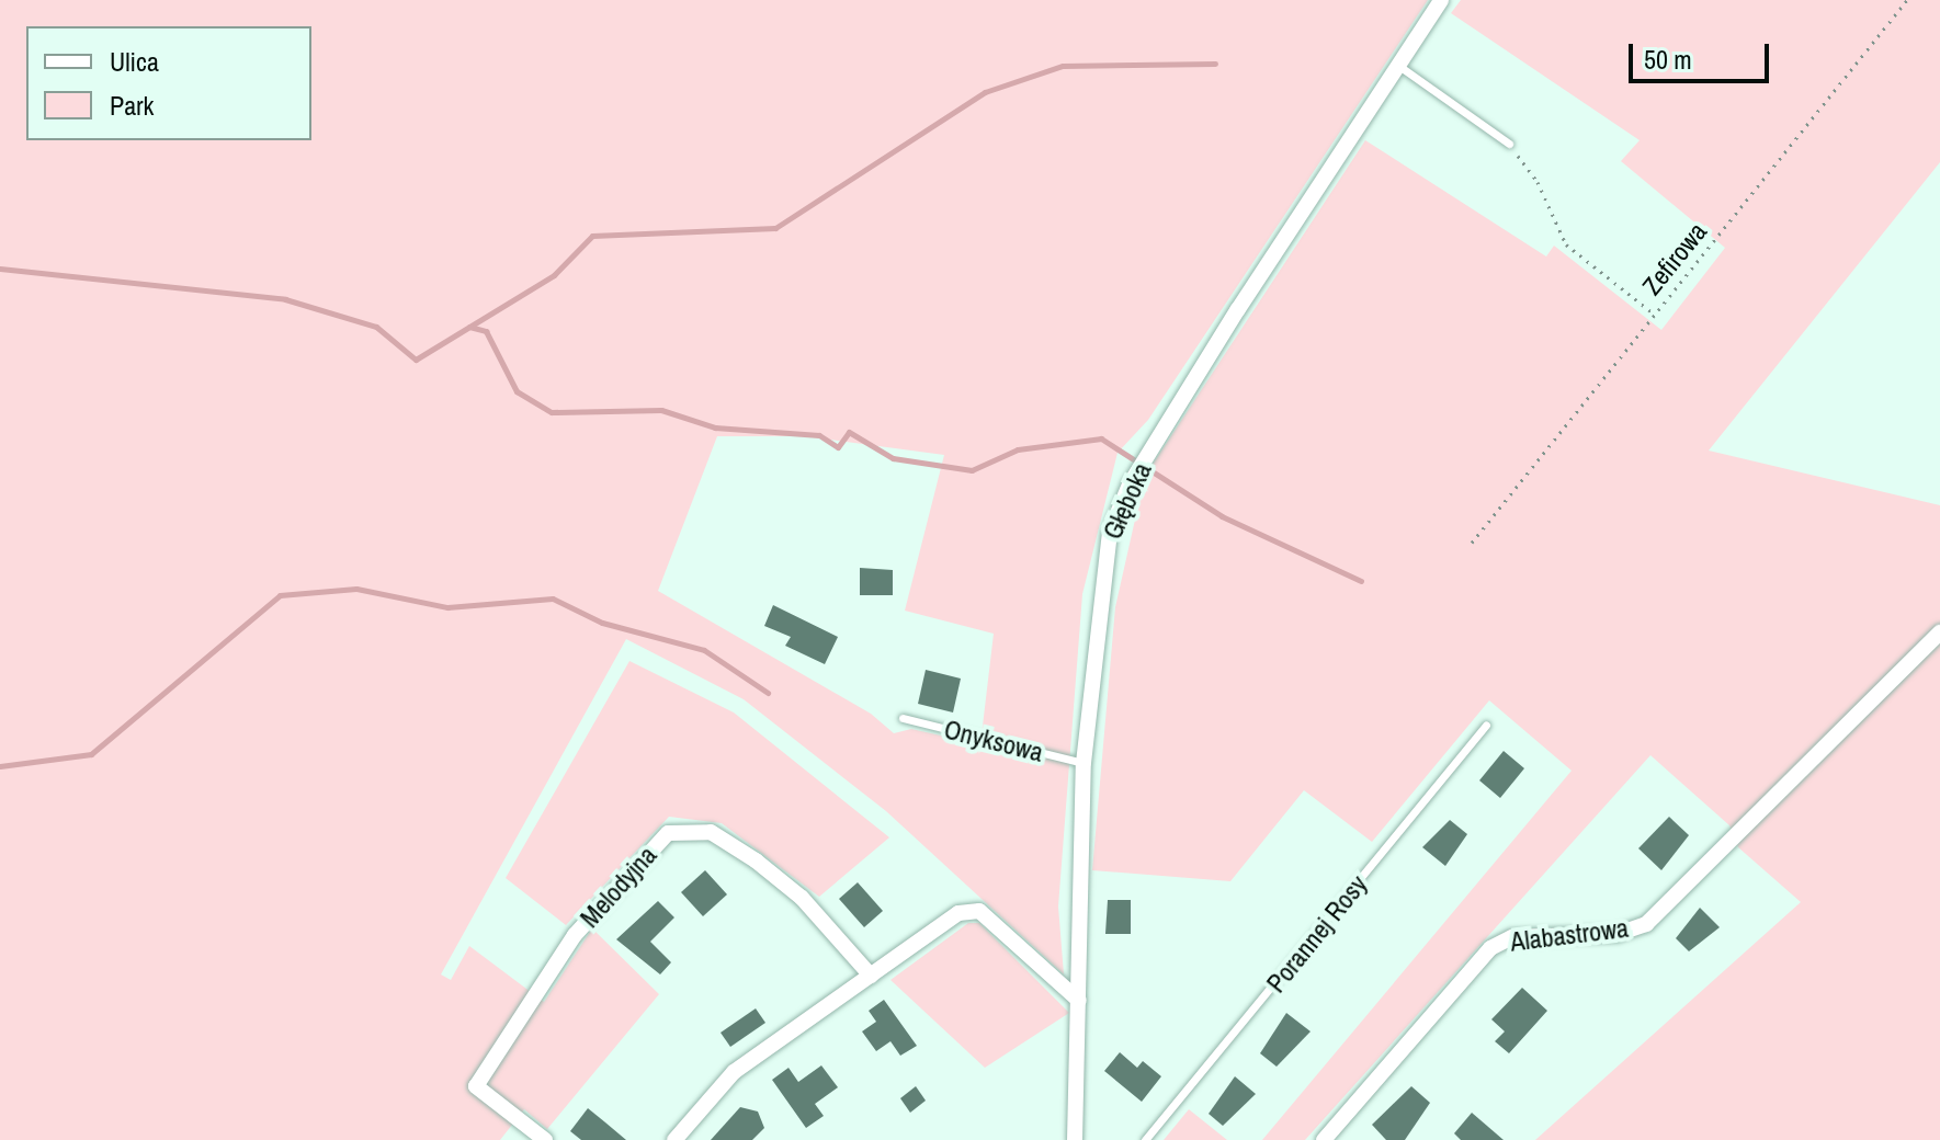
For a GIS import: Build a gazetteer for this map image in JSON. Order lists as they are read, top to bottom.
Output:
{
  "streets": {
    "street": ["Głęboka", "Melodyjna", "Alabastrowa"],
    "lane": ["Onyksowa", "Porannej Rosy"],
    "path": ["Zefirowa"]
  },
  "crossings": [
    ["Głęboka", "Onyksowa"]
  ],
  "legend": ["Ulica", "Park"],
  "scale_bar": "50 m"
}
